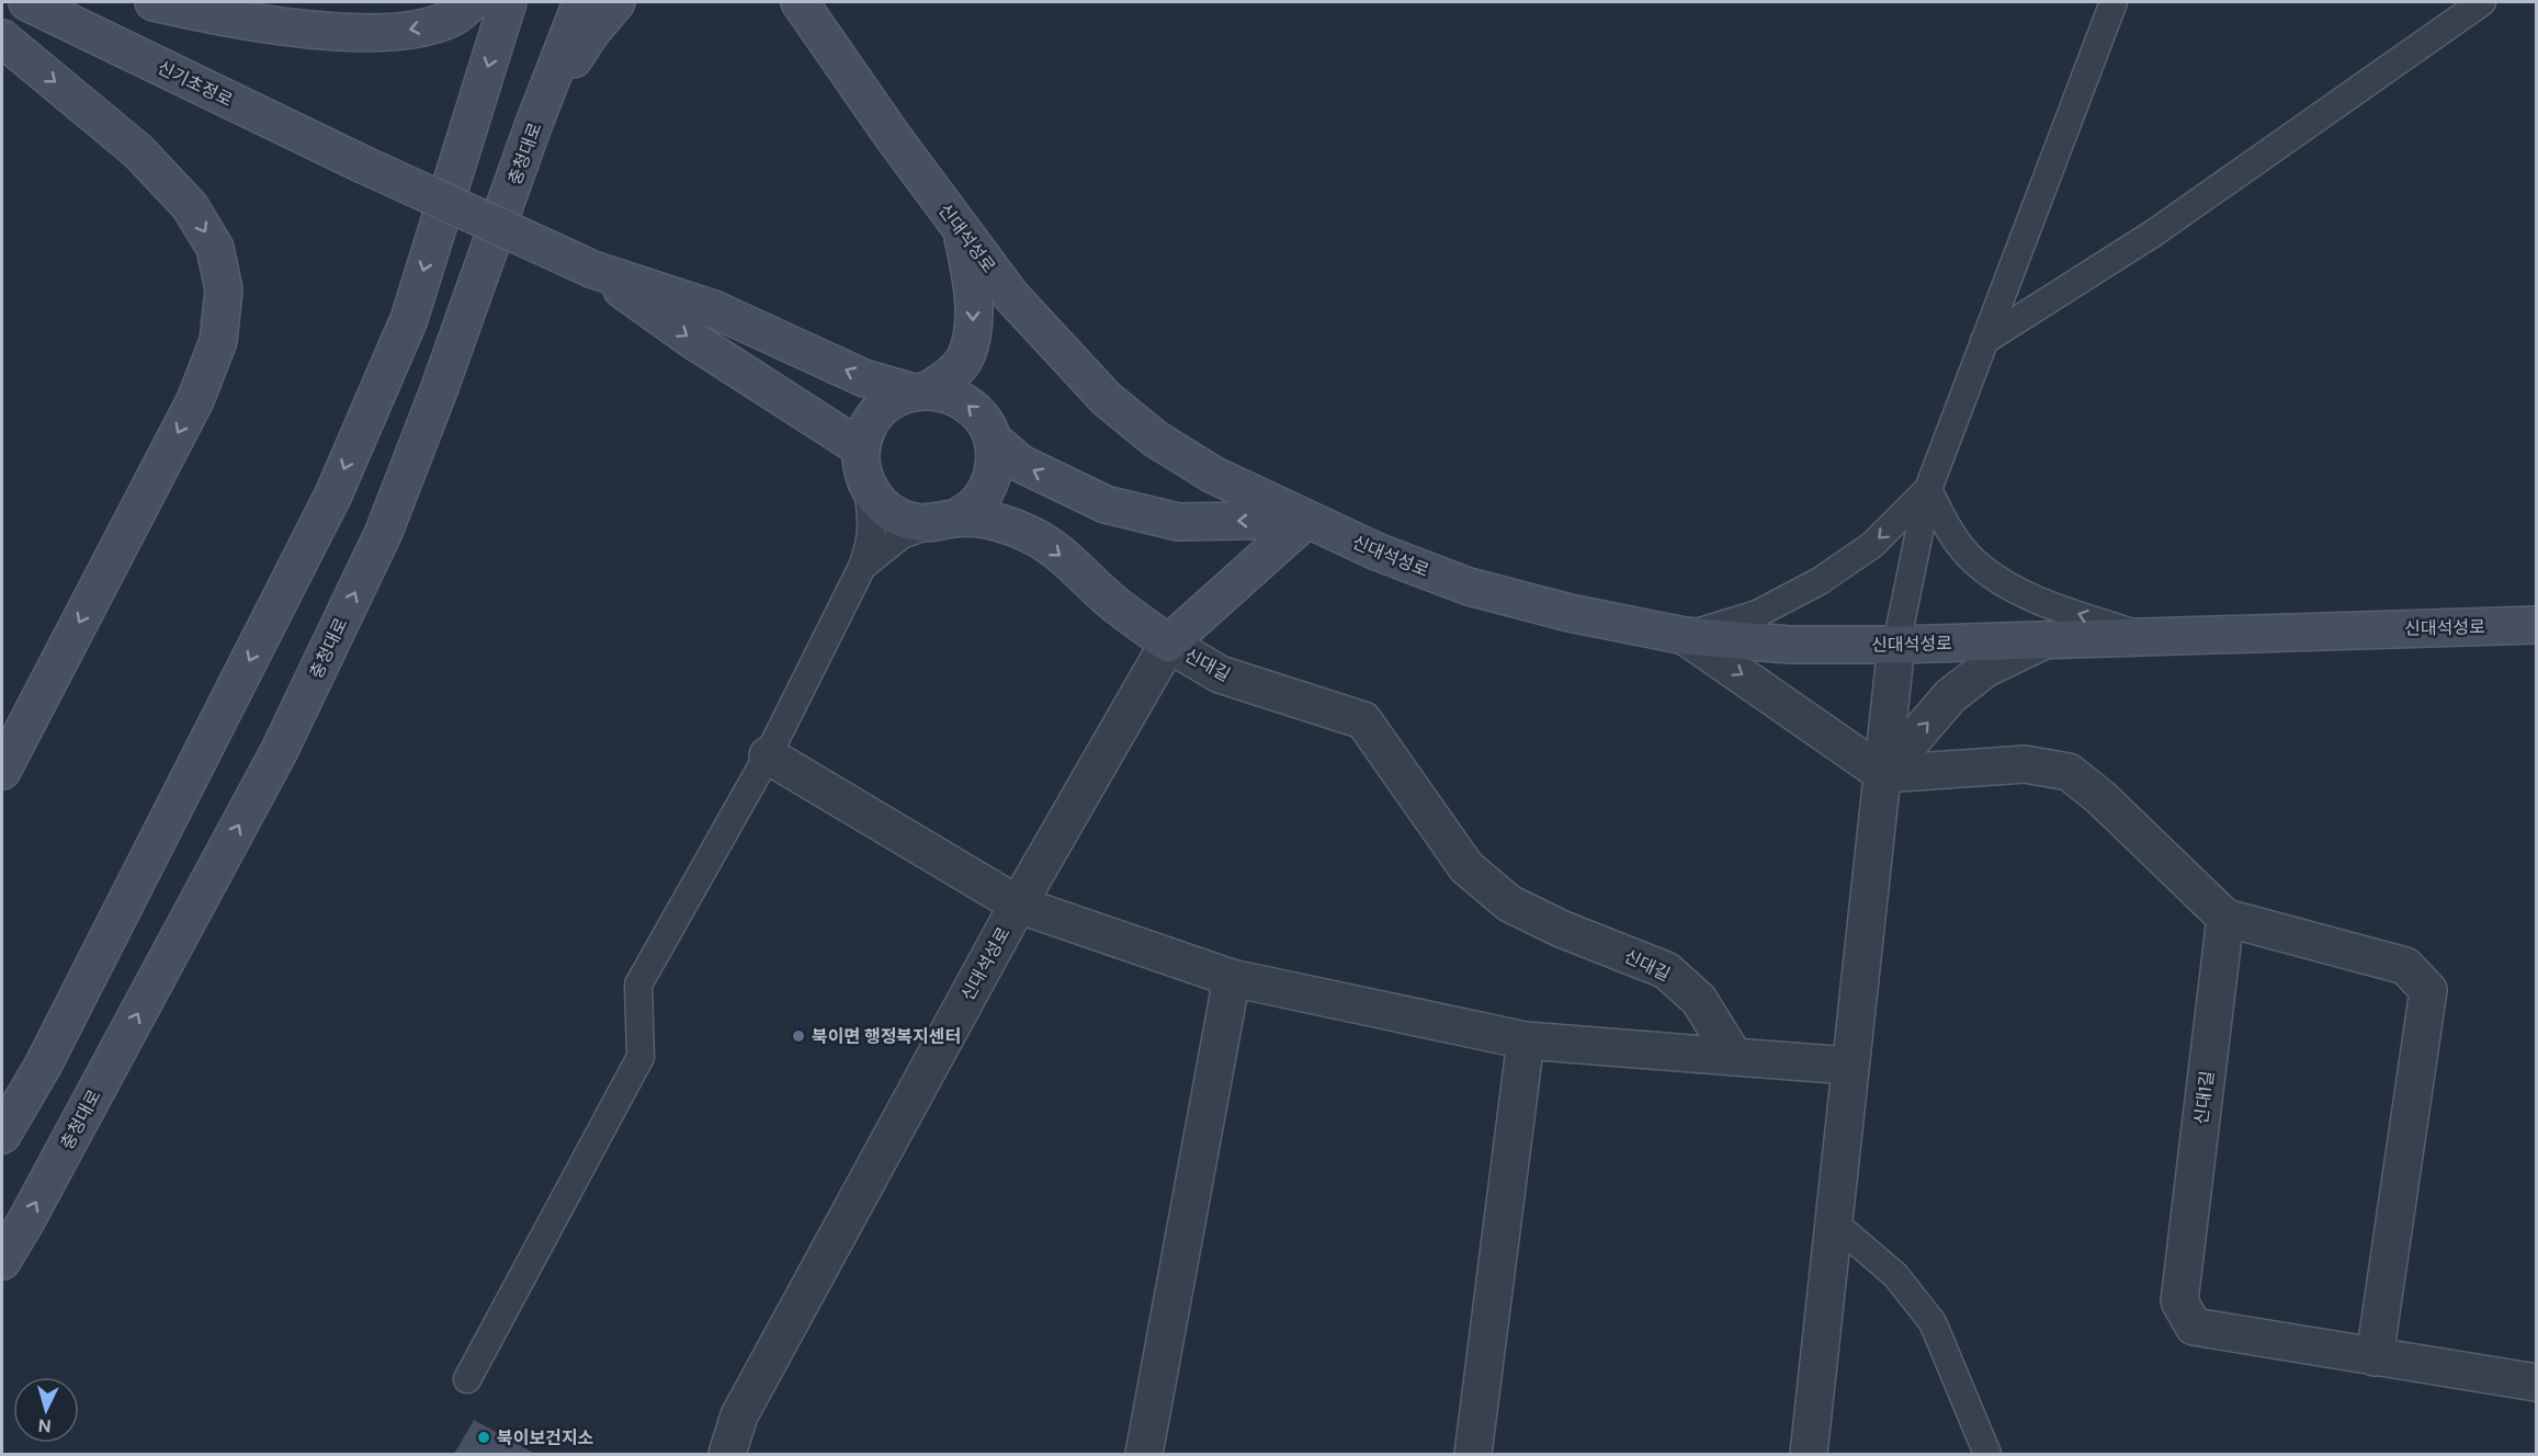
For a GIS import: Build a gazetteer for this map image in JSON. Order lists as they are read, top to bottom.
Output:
{
  "streets": {
    "street": [
      "신기초정로",
      "충청대로",
      "신대석성로",
      "신대길",
      "신대1길"
    ]
  },
  "crossings": [
    ["신대석성로", "신대길"]
  ],
  "places": ["북이면 행정복지센터", "북이보건지소"],
  "north": "bottom"
}
